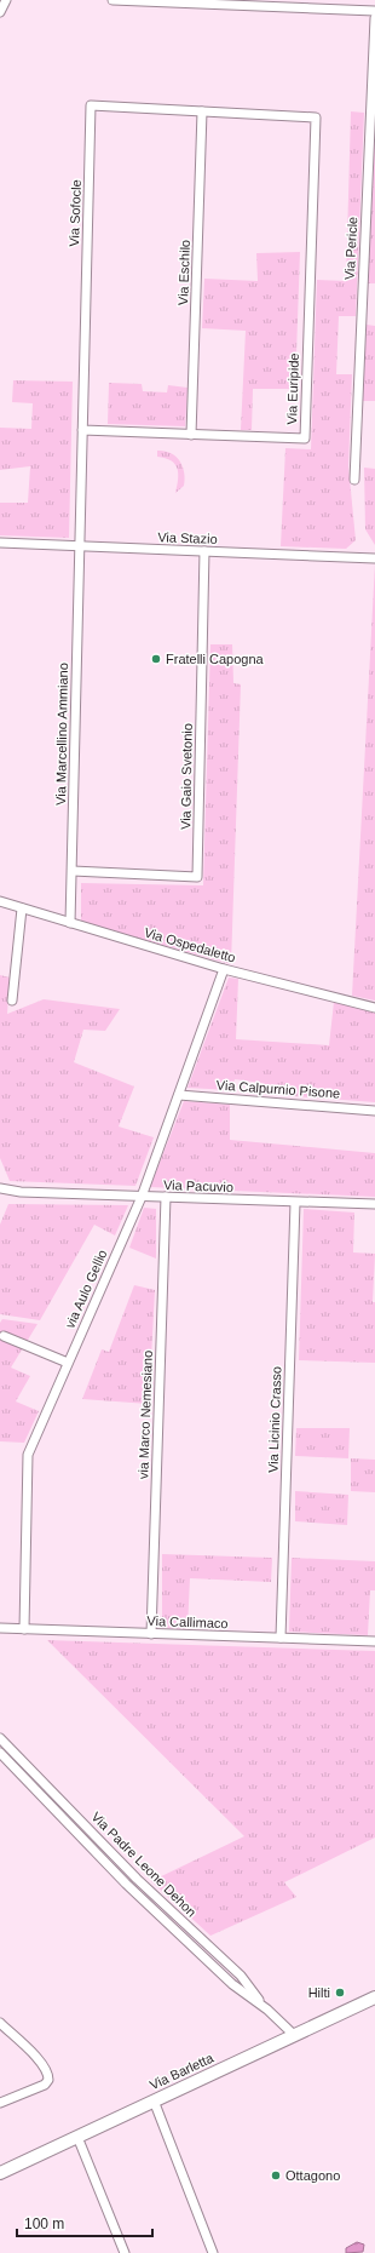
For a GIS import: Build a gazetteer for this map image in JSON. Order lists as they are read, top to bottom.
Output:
{
  "streets": {
    "main road": ["Via Barletta"],
    "street": [
      "Via Sofocle",
      "Via Pericle",
      "Via Eschilo",
      "Via Euripide",
      "Via Stazio",
      "Via Marcellino Ammiano",
      "Via Gaio Svetonio",
      "Via Ospedaletto",
      "Via Calpurnio Pisone",
      "Via Pacuvio",
      "via Aulo Gellio",
      "via Marco Nemesiano",
      "Via Licinio Crasso",
      "Via Callimaco",
      "Via Padre Leone Dehon"
    ]
  },
  "crossings": [
    ["Via Sofocle", "Via Eschilo"],
    ["Via Sofocle", "Via Euripide"],
    ["Via Sofocle", "Via Stazio"],
    ["Via Sofocle", "Via Marcellino Ammiano"],
    ["Via Eschilo", "Via Euripide"],
    ["Via Stazio", "Via Marcellino Ammiano"],
    ["Via Stazio", "Via Gaio Svetonio"],
    ["Via Marcellino Ammiano", "Via Gaio Svetonio"],
    ["Via Marcellino Ammiano", "Via Ospedaletto"],
    ["Via Ospedaletto", "via Aulo Gellio"],
    ["Via Calpurnio Pisone", "via Aulo Gellio"],
    ["Via Pacuvio", "via Aulo Gellio"],
    ["Via Pacuvio", "via Marco Nemesiano"],
    ["Via Pacuvio", "Via Licinio Crasso"],
    ["via Aulo Gellio", "Via Callimaco"],
    ["via Marco Nemesiano", "Via Callimaco"],
    ["Via Licinio Crasso", "Via Callimaco"],
    ["Via Padre Leone Dehon", "Via Barletta"]
  ],
  "places": ["Fratelli Capogna", "Hilti", "Ottagono"],
  "scale_bar": "100 m"
}
